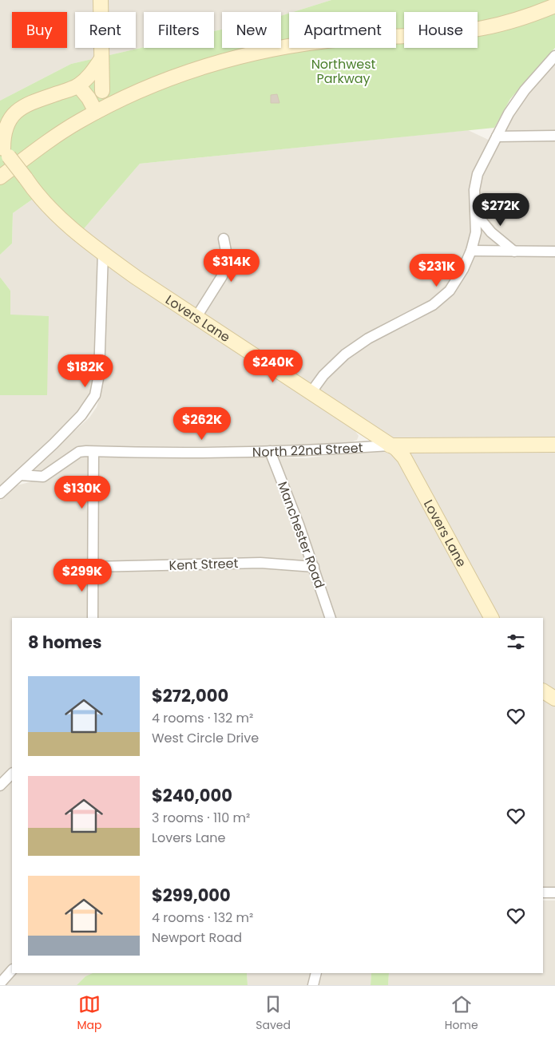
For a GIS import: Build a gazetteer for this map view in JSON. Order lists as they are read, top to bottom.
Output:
{
  "streets": {
    "street": [
      "Lovers Lane",
      "North 22nd Street",
      "Manchester Road",
      "Kent Street"
    ]
  },
  "crossings": [
    ["Lovers Lane", "North 22nd Street"],
    ["North 22nd Street", "Manchester Road"],
    ["Manchester Road", "Kent Street"]
  ],
  "parks": ["Northwest Parkway"],
  "page": {
    "chip": [
      "Buy",
      "Rent",
      "Filters",
      "New",
      "Apartment",
      "House"
    ],
    "price": [
      "$272K",
      "$314K",
      "$231K",
      "$240K",
      "$182K",
      "$262K",
      "$130K",
      "$299K"
    ],
    "heading": "8 homes",
    "list": [
      {
        "name": "$272,000",
        "note": "4 rooms · 132 m² · West Circle Drive"
      },
      {
        "name": "$240,000",
        "note": "3 rooms · 110 m² · Lovers Lane"
      },
      {
        "name": "$299,000",
        "note": "4 rooms · 132 m² · Newport Road"
      }
    ],
    "tabs": ["Map", "Saved", "Home"]
  }
}
